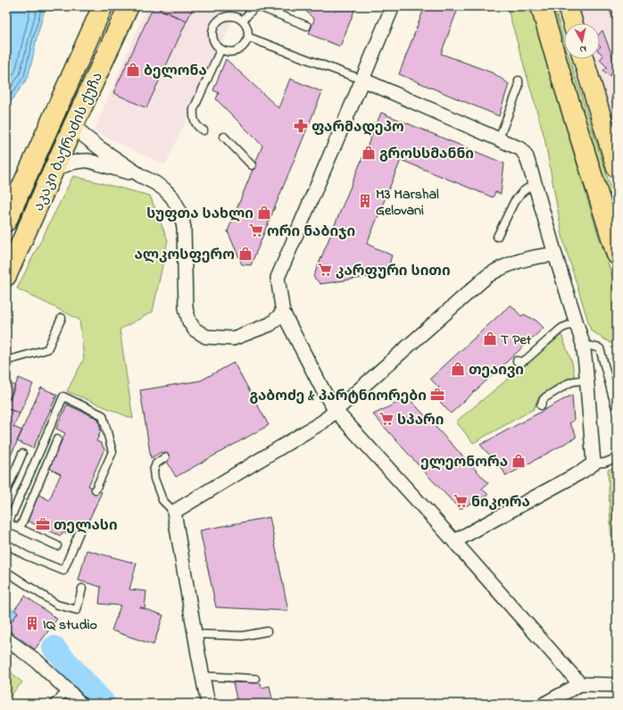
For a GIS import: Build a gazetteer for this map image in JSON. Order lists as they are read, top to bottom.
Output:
{
  "streets": {
    "main road": ["აკაკი ბაქრაძის ქუჩა"]
  },
  "places": {
    "shop": [
      "ბელონა",
      "გროსსმანნი",
      "სუფთა სახლი",
      "ალკოსფერო",
      "T Pet",
      "თეაივი",
      "ელეონორა"
    ],
    "pharmacy": ["ფარმადეპო"],
    "building": ["M3 Marshal Gelovani", "IQ studio"],
    "supermarket": [
      "ორი ნაბიჯი",
      "კარფური სითი",
      "სპარი",
      "ნიკორა"
    ],
    "office": ["გაბოძე & პარტნიორები", "თელასი"]
  },
  "north": "bottom"
}
